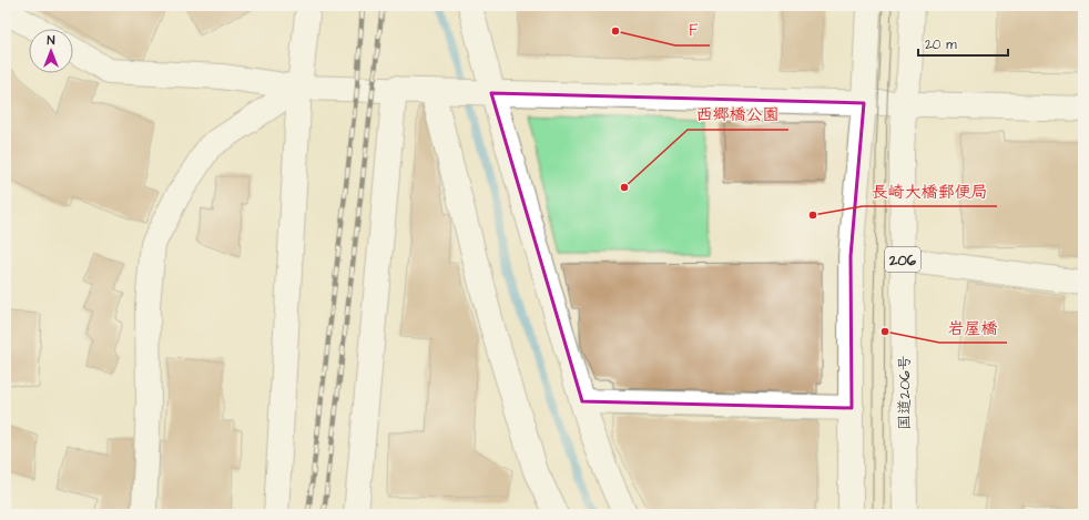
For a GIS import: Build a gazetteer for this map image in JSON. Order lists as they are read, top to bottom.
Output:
{
  "streets": {
    "main road": ["206", "国道206号"]
  },
  "places": [
    "Ｆ",
    "西郷橋公園",
    "長崎大橋郵便局",
    "岩屋橋"
  ],
  "scale_bar": "20 m",
  "north": "top"
}
